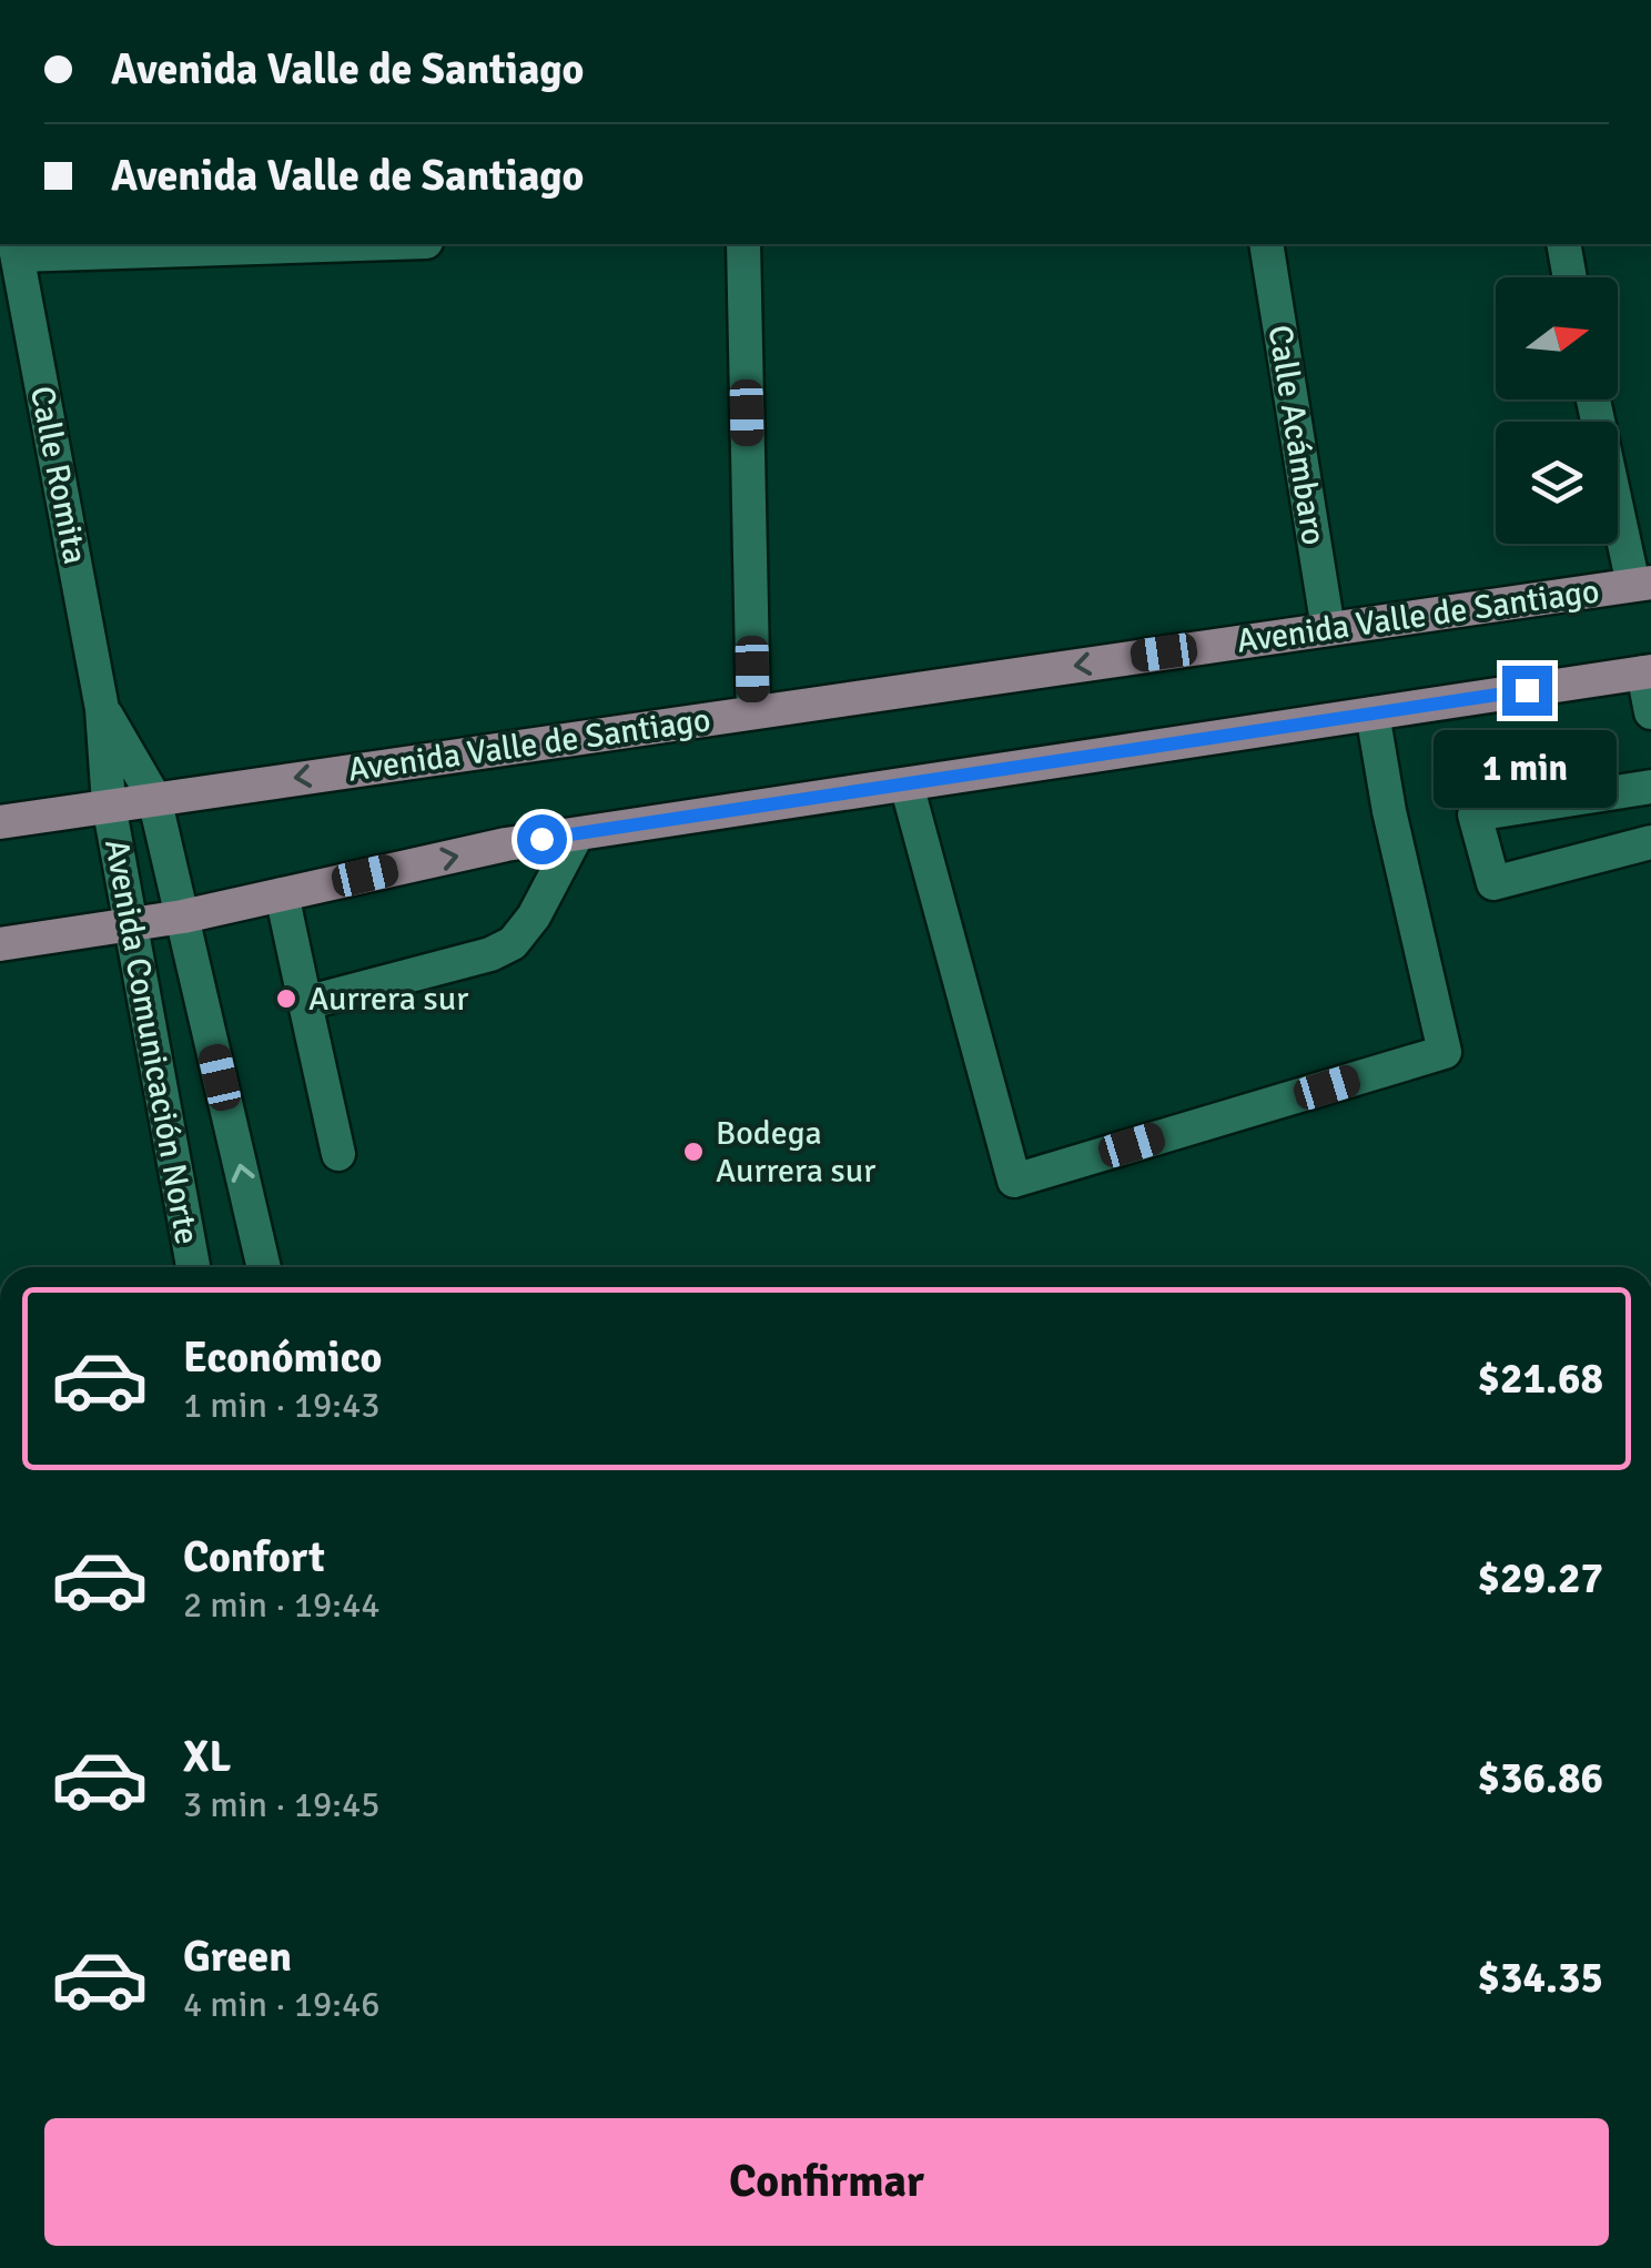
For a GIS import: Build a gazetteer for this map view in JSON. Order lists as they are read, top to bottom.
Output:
{
  "streets": {
    "main road": ["Avenida Valle de Santiago"],
    "street": ["Calle Acámbaro", "Calle Romita", "Avenida Comunicación Norte"]
  },
  "crossings": [
    ["Calle Acámbaro", "Avenida Valle de Santiago"],
    ["Calle Romita", "Avenida Valle de Santiago"],
    ["Calle Romita", "Avenida Comunicación Norte"],
    ["Avenida Valle de Santiago", "Avenida Comunicación Norte"]
  ],
  "places": ["Aurrera sur", "Bodega Aurrera sur"],
  "north": "right",
  "page": {
    "banner": ["Avenida Valle de Santiago", "Avenida Valle de Santiago"],
    "bubble": "1 min",
    "list": [
      {
        "name": "Económico",
        "note": "1 min · 19:43",
        "value": "$21.68"
      },
      {
        "name": "Confort",
        "note": "2 min · 19:44",
        "value": "$29.27"
      },
      {
        "name": "XL",
        "note": "3 min · 19:45",
        "value": "$36.86"
      },
      {
        "name": "Green",
        "note": "4 min · 19:46",
        "value": "$34.35"
      }
    ],
    "buttons": "Confirmar"
  }
}
